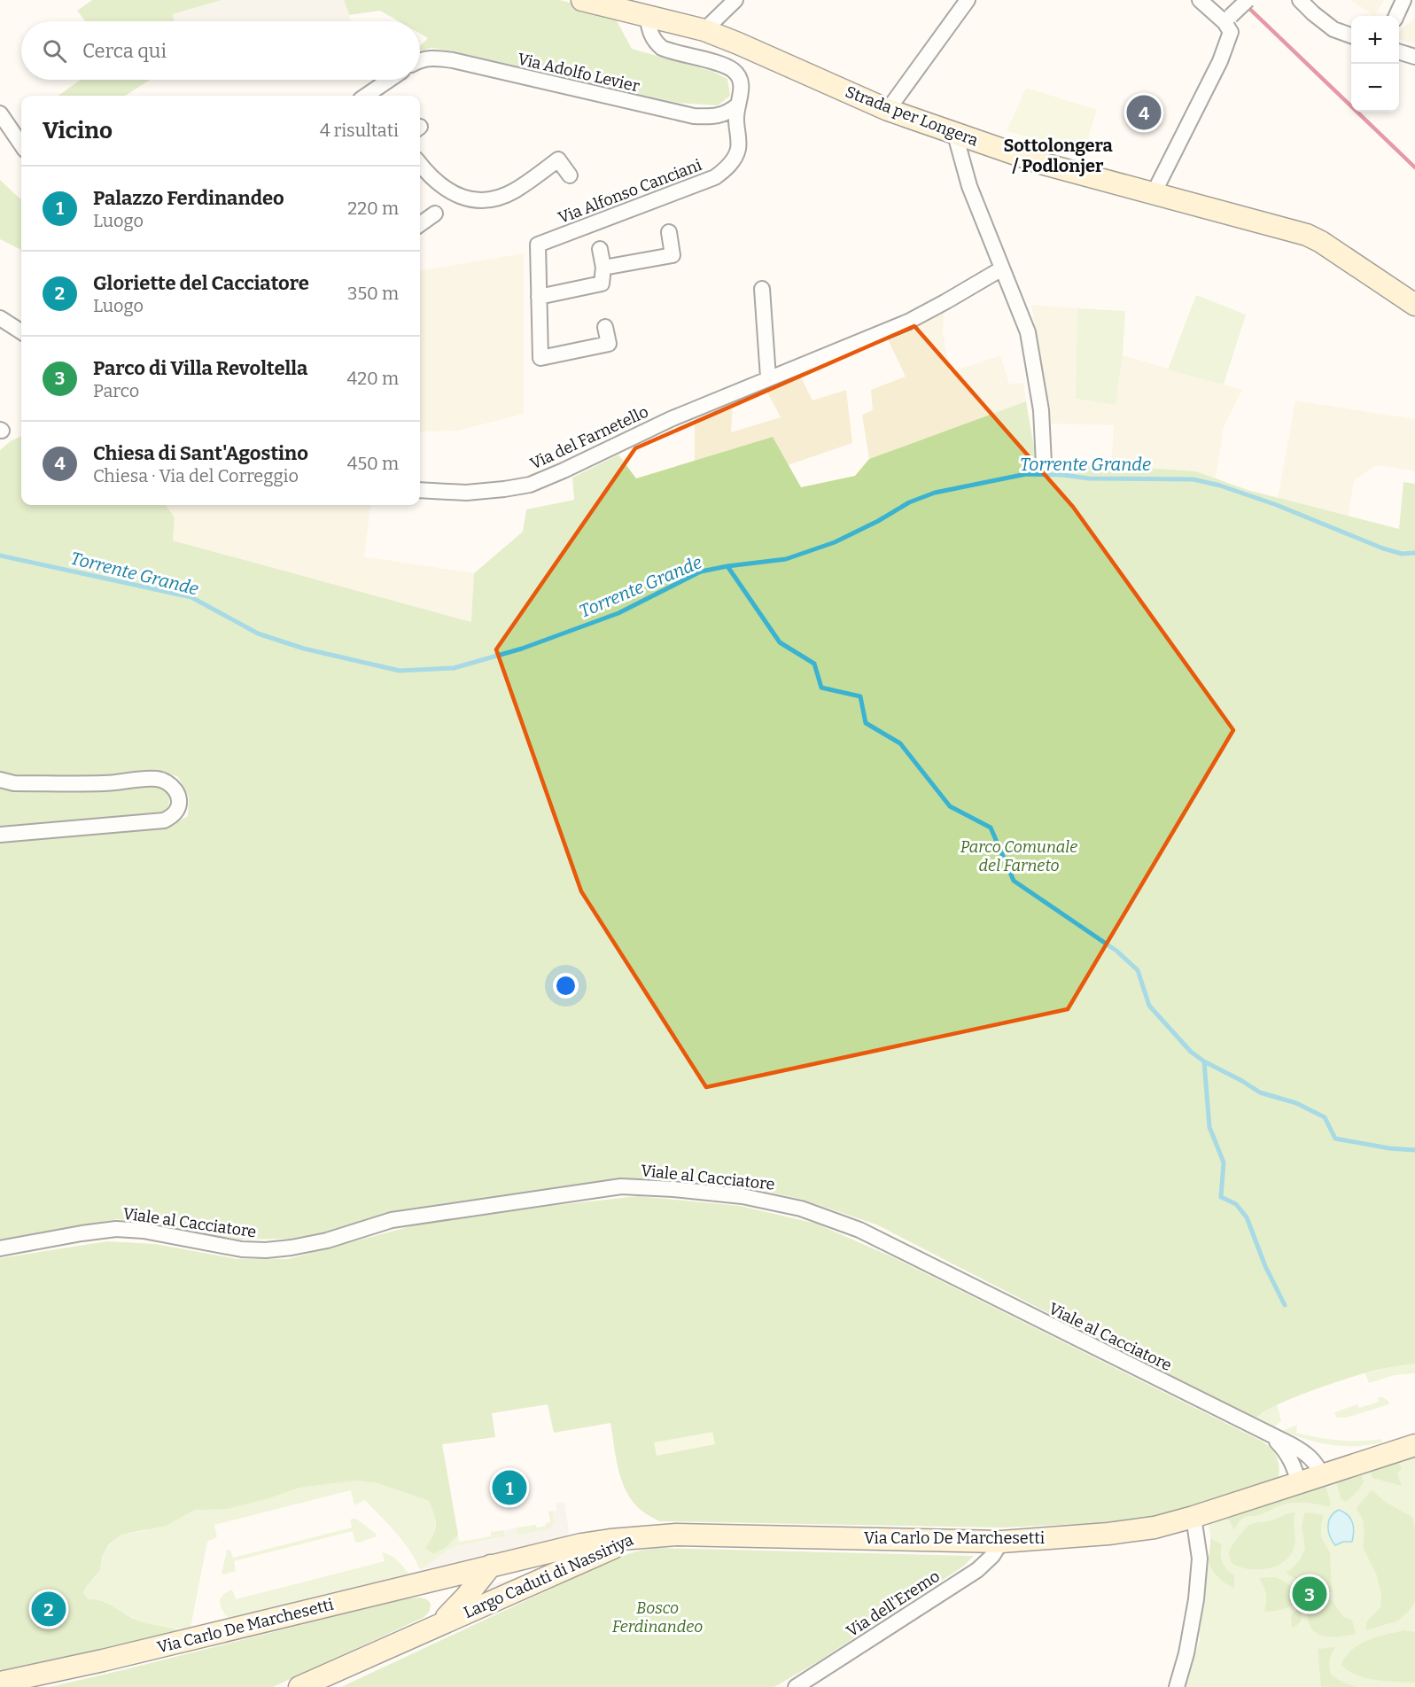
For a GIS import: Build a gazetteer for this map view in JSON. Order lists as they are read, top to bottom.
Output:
{
  "streets": {
    "main road": ["Strada per Longera", "Via Carlo De Marchesetti", "Largo Caduti di Nassiriya"],
    "street": [
      "Via Adolfo Levier",
      "Via Alfonso Canciani",
      "Via del Farnetello",
      "Viale al Cacciatore",
      "Via dell'Eremo"
    ]
  },
  "crossings": [
    ["Via Adolfo Levier", "Via Alfonso Canciani"],
    ["Strada per Longera", "Via Alfonso Canciani"],
    ["Viale al Cacciatore", "Via Carlo De Marchesetti"],
    ["Via Carlo De Marchesetti", "Largo Caduti di Nassiriya"],
    ["Via Carlo De Marchesetti", "Via dell'Eremo"]
  ],
  "districts": ["Sottolongera / Podlonjer"],
  "water": ["Torrente Grande"],
  "parks": ["Parco Comunale del Farneto", "Bosco Ferdinandeo"],
  "page": {
    "map_buttons": ["+", "−"],
    "search": "Cerca qui",
    "pins": [
      "4",
      "1",
      "3",
      "2"
    ],
    "heading": ["Vicino", "4 risultati"],
    "list": [
      {
        "mark": "1",
        "name": "Palazzo Ferdinandeo",
        "note": "Luogo",
        "value": "220 m"
      },
      {
        "mark": "2",
        "name": "Gloriette del Cacciatore",
        "note": "Luogo",
        "value": "350 m"
      },
      {
        "mark": "3",
        "name": "Parco di Villa Revoltella",
        "note": "Parco",
        "value": "420 m"
      },
      {
        "mark": "4",
        "name": "Chiesa di Sant'Agostino",
        "note": "Chiesa · Via del Correggio",
        "value": "450 m"
      }
    ]
  }
}
